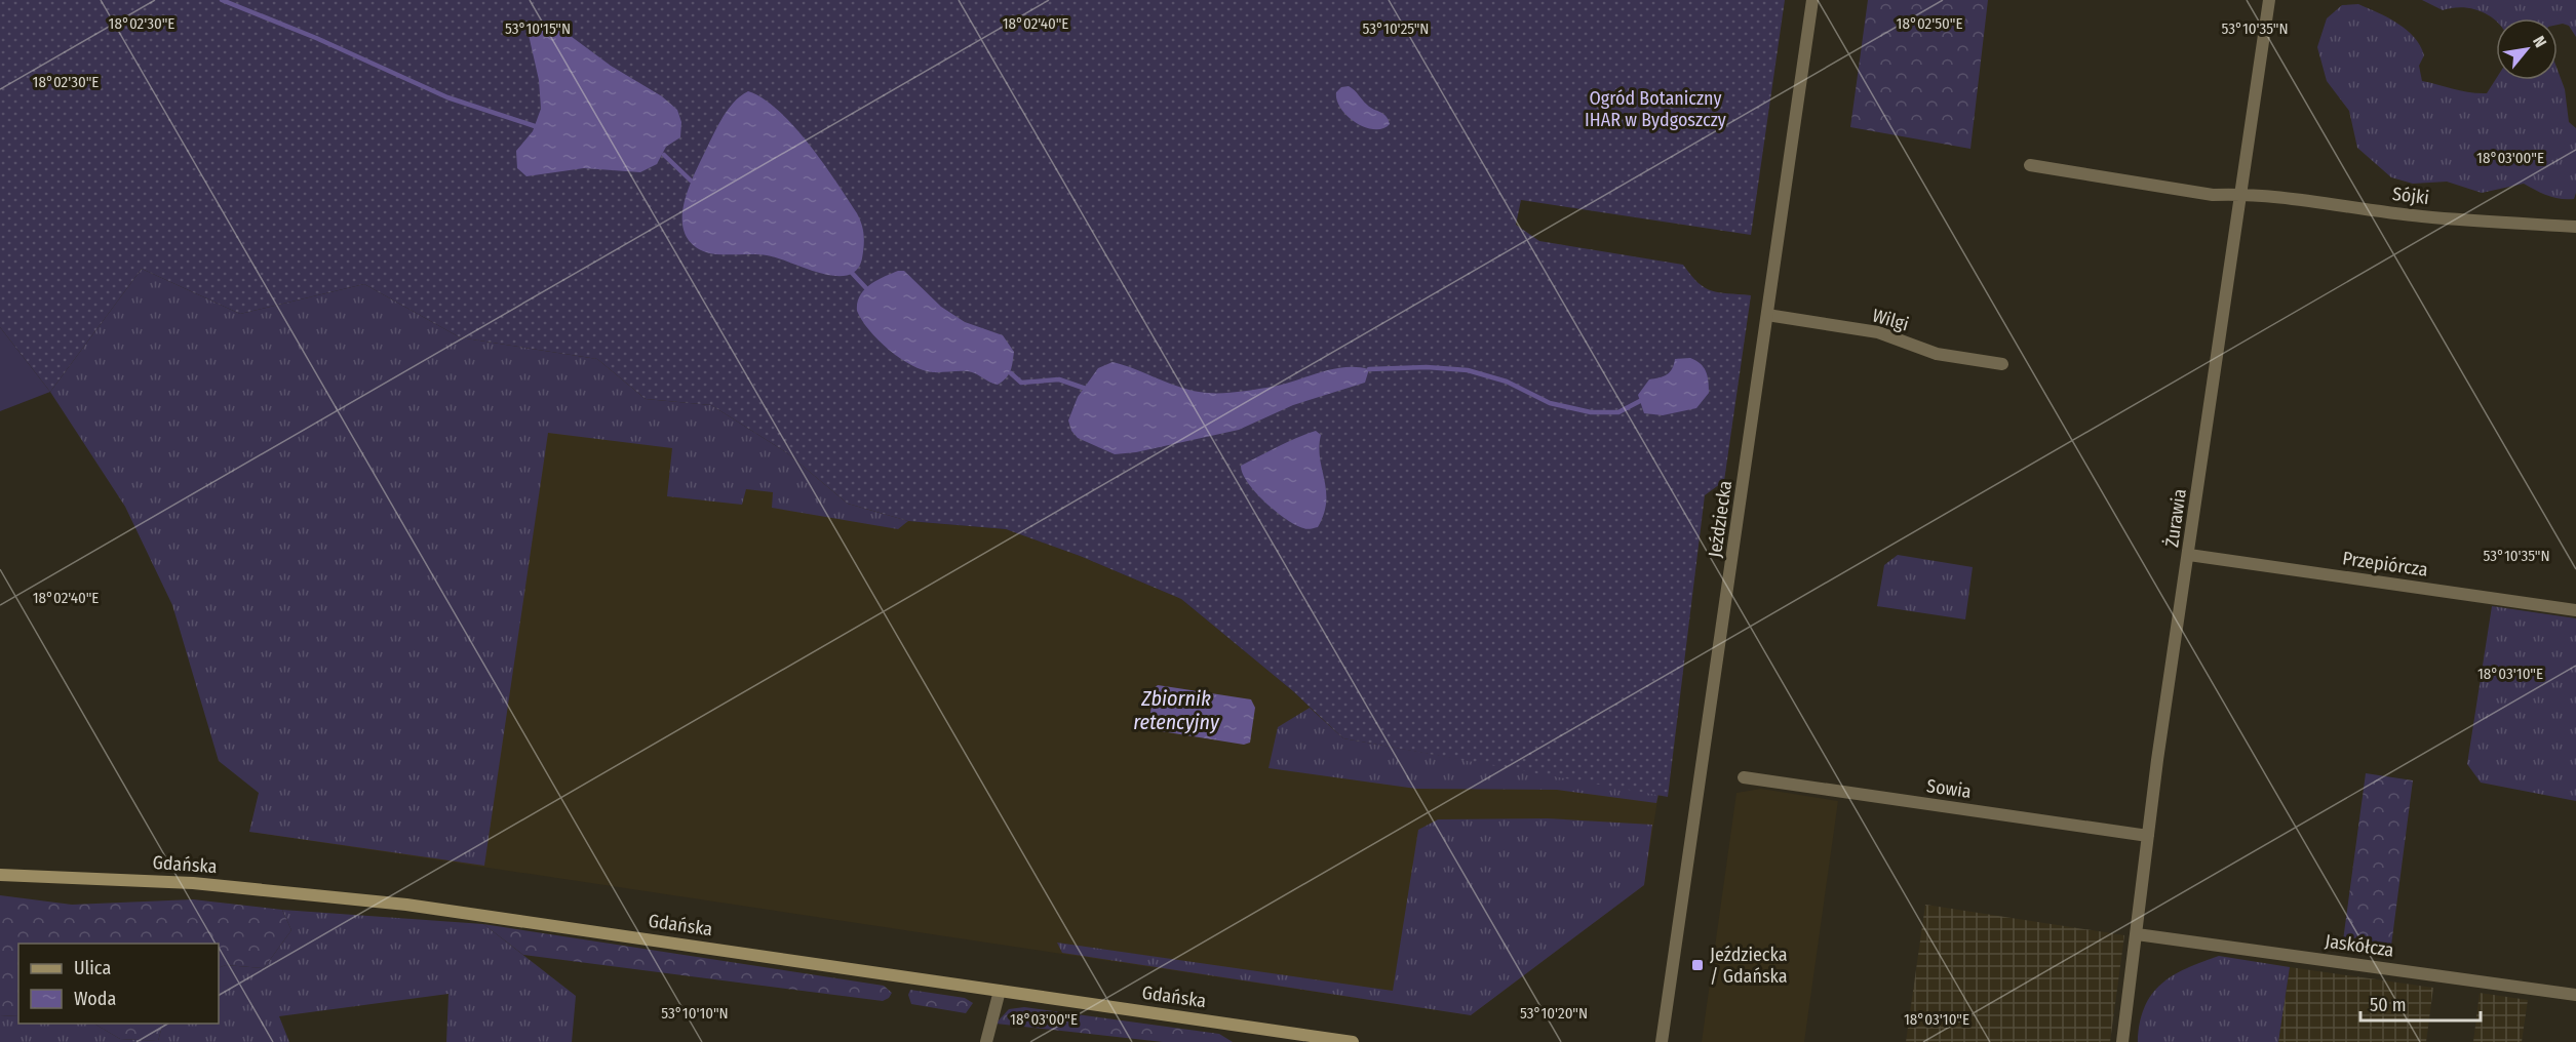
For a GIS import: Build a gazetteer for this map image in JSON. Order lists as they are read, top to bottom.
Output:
{
  "streets": {
    "main road": ["Gdańska"],
    "street": [
      "Sójki",
      "Wilgi",
      "Żurawia",
      "Jeździecka",
      "Przepiórcza",
      "Sowia",
      "Jaskółcza"
    ]
  },
  "crossings": [
    ["Sójki", "Żurawia"],
    ["Wilgi", "Jeździecka"],
    ["Żurawia", "Przepiórcza"],
    ["Żurawia", "Sowia"],
    ["Żurawia", "Jaskółcza"]
  ],
  "water": ["Zbiornik retencyjny"],
  "parks": ["Ogród Botaniczny IHAR w Bydgoszczy"],
  "places": {
    "transit": ["Jeździecka / Gdańska"]
  },
  "legend": ["Ulica", "Woda"],
  "scale_bar": "50 m",
  "north": "top right",
  "coordinates": [
    "18°02'40\"E",
    "18°02'50\"E",
    "18°02'30\"E",
    "53°10'15\"N",
    "53°10'25\"N",
    "53°10'35\"N",
    "18°03'00\"E",
    "18°03'10\"E",
    "53°10'10\"N",
    "53°10'20\"N"
  ]
}
